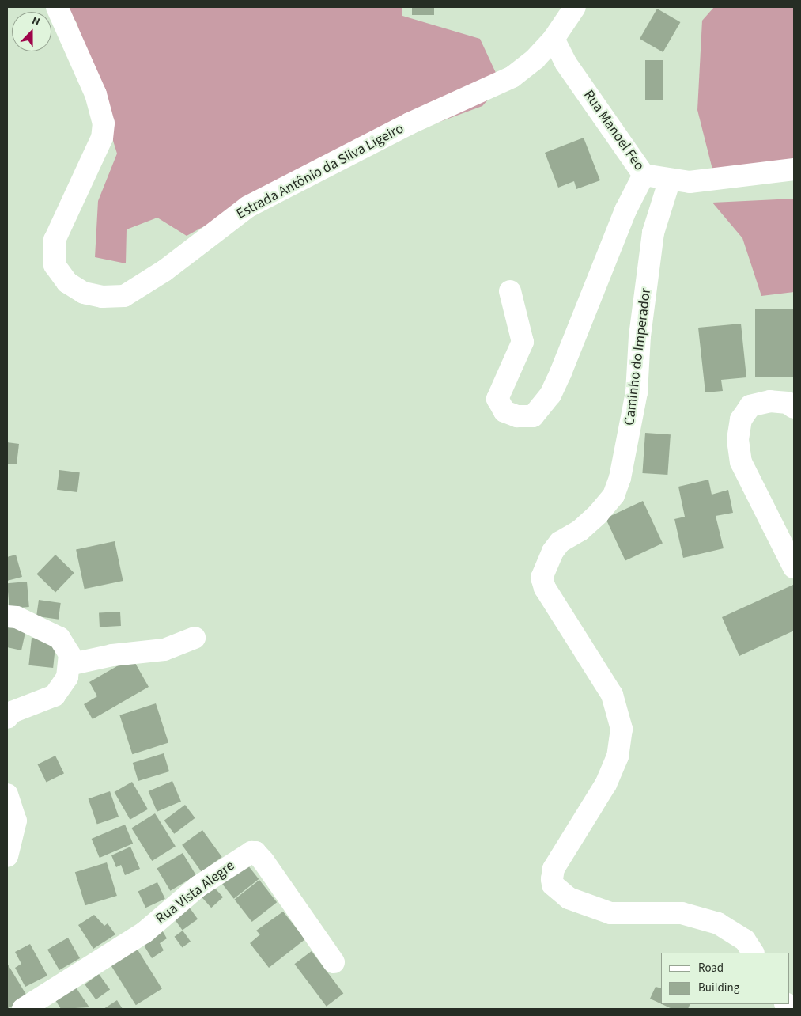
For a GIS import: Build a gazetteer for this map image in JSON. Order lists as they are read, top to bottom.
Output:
{
  "streets": {
    "street": [
      "Rua Manoel Feo",
      "Estrada Antônio da Silva Ligeiro",
      "Caminho do Imperador",
      "Rua Vista Alegre"
    ]
  },
  "crossings": [
    ["Rua Manoel Feo", "Estrada Antônio da Silva Ligeiro"],
    ["Rua Manoel Feo", "Caminho do Imperador"]
  ],
  "legend": ["Road", "Building"],
  "north": "top"
}
